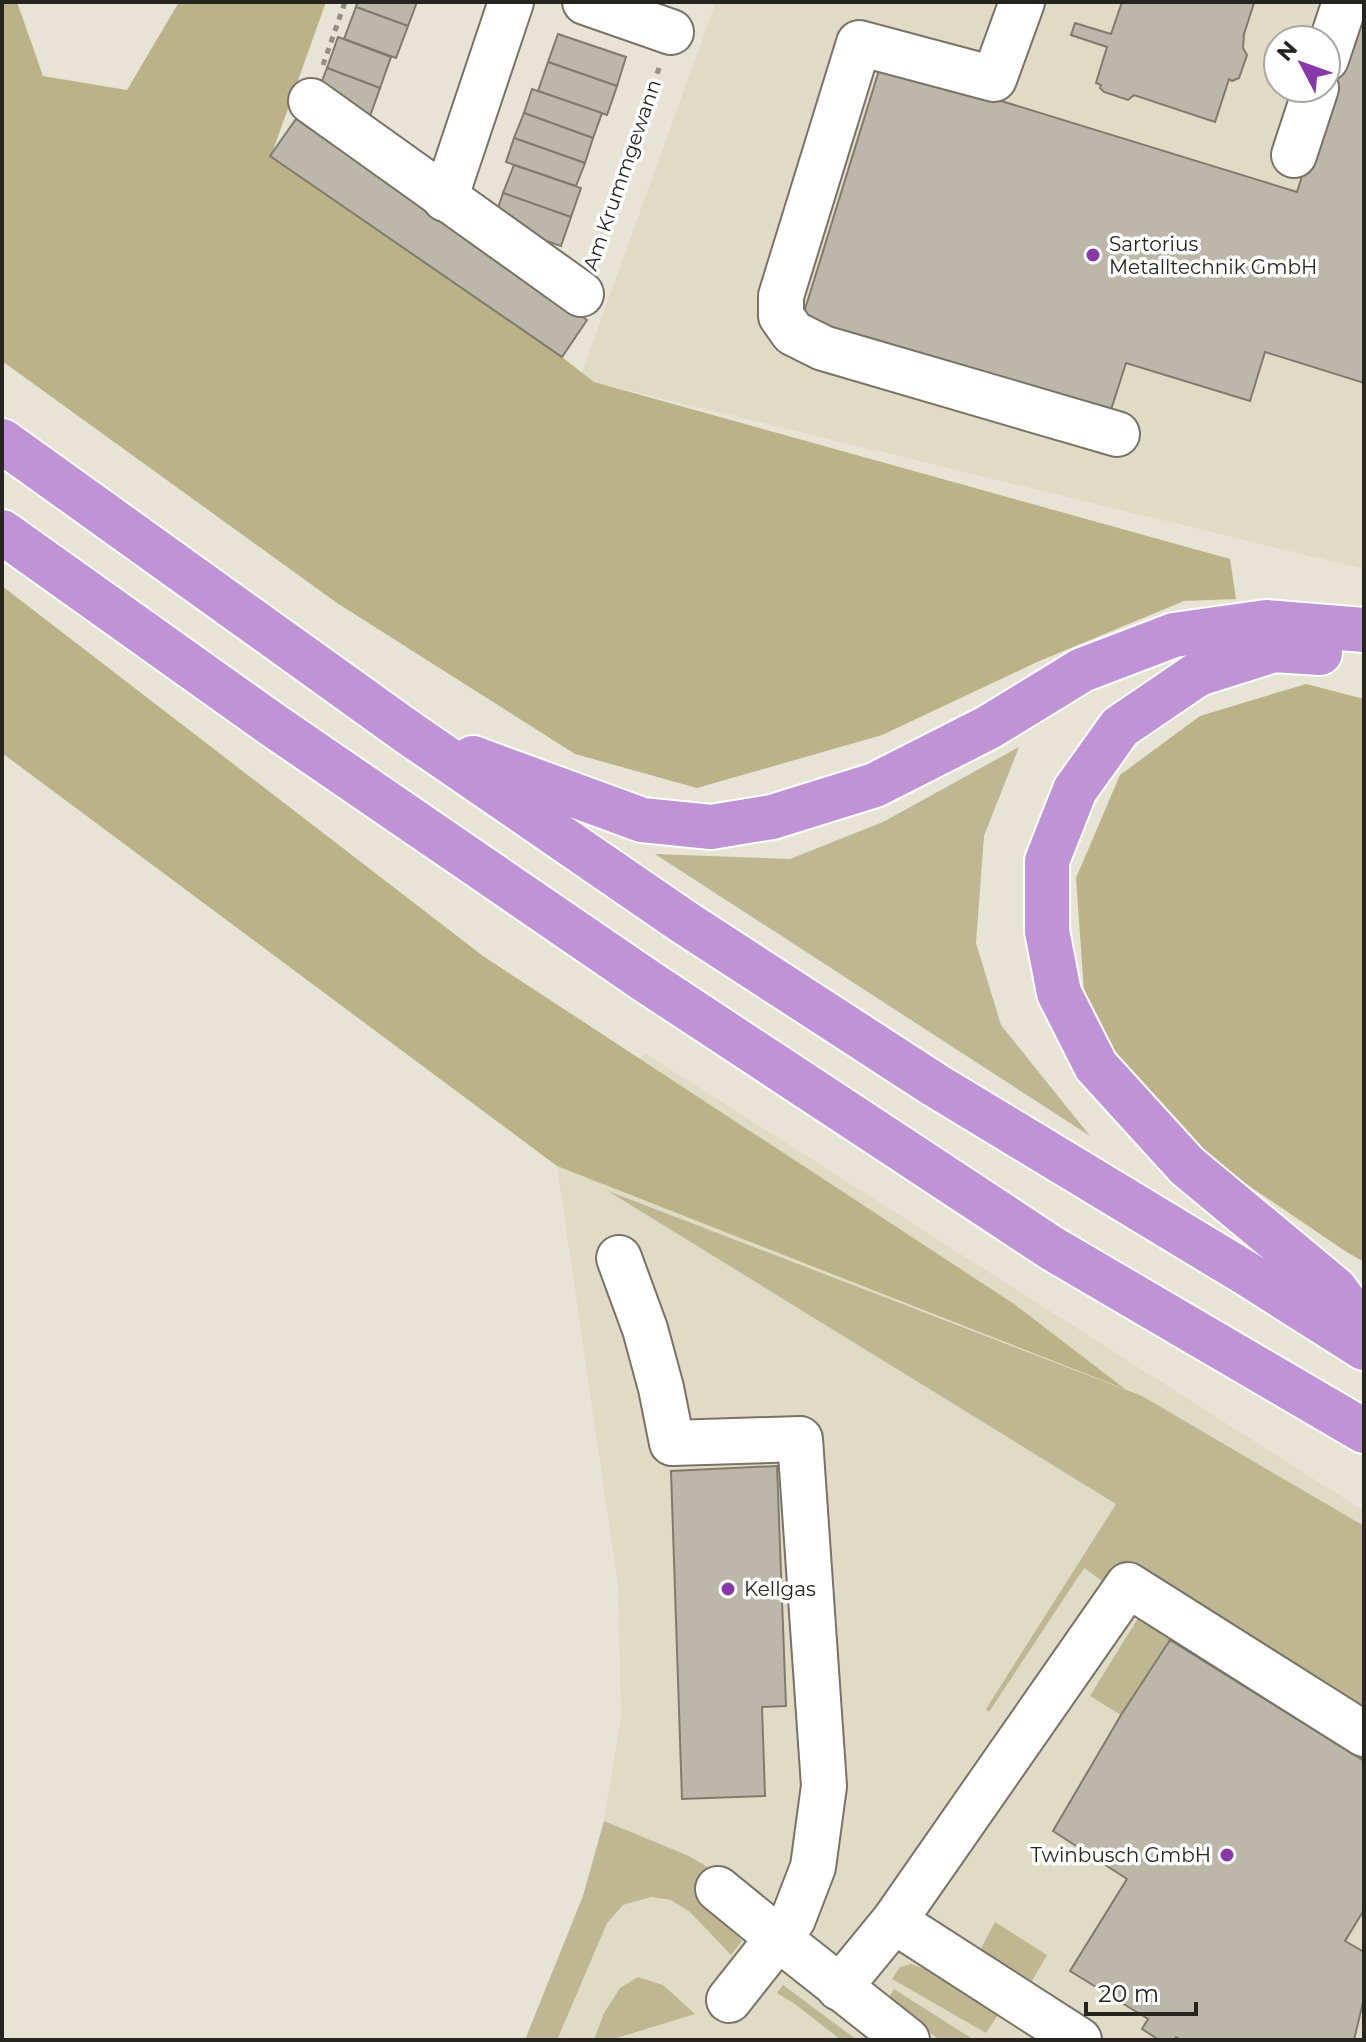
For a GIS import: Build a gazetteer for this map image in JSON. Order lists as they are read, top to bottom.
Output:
{
  "streets": {
    "street": ["Am Krummgewann"]
  },
  "places": ["Sartorius Metalltechnik GmbH", "Kellgas", "Twinbusch GmbH"],
  "scale_bar": "20 m",
  "north": "top left"
}
